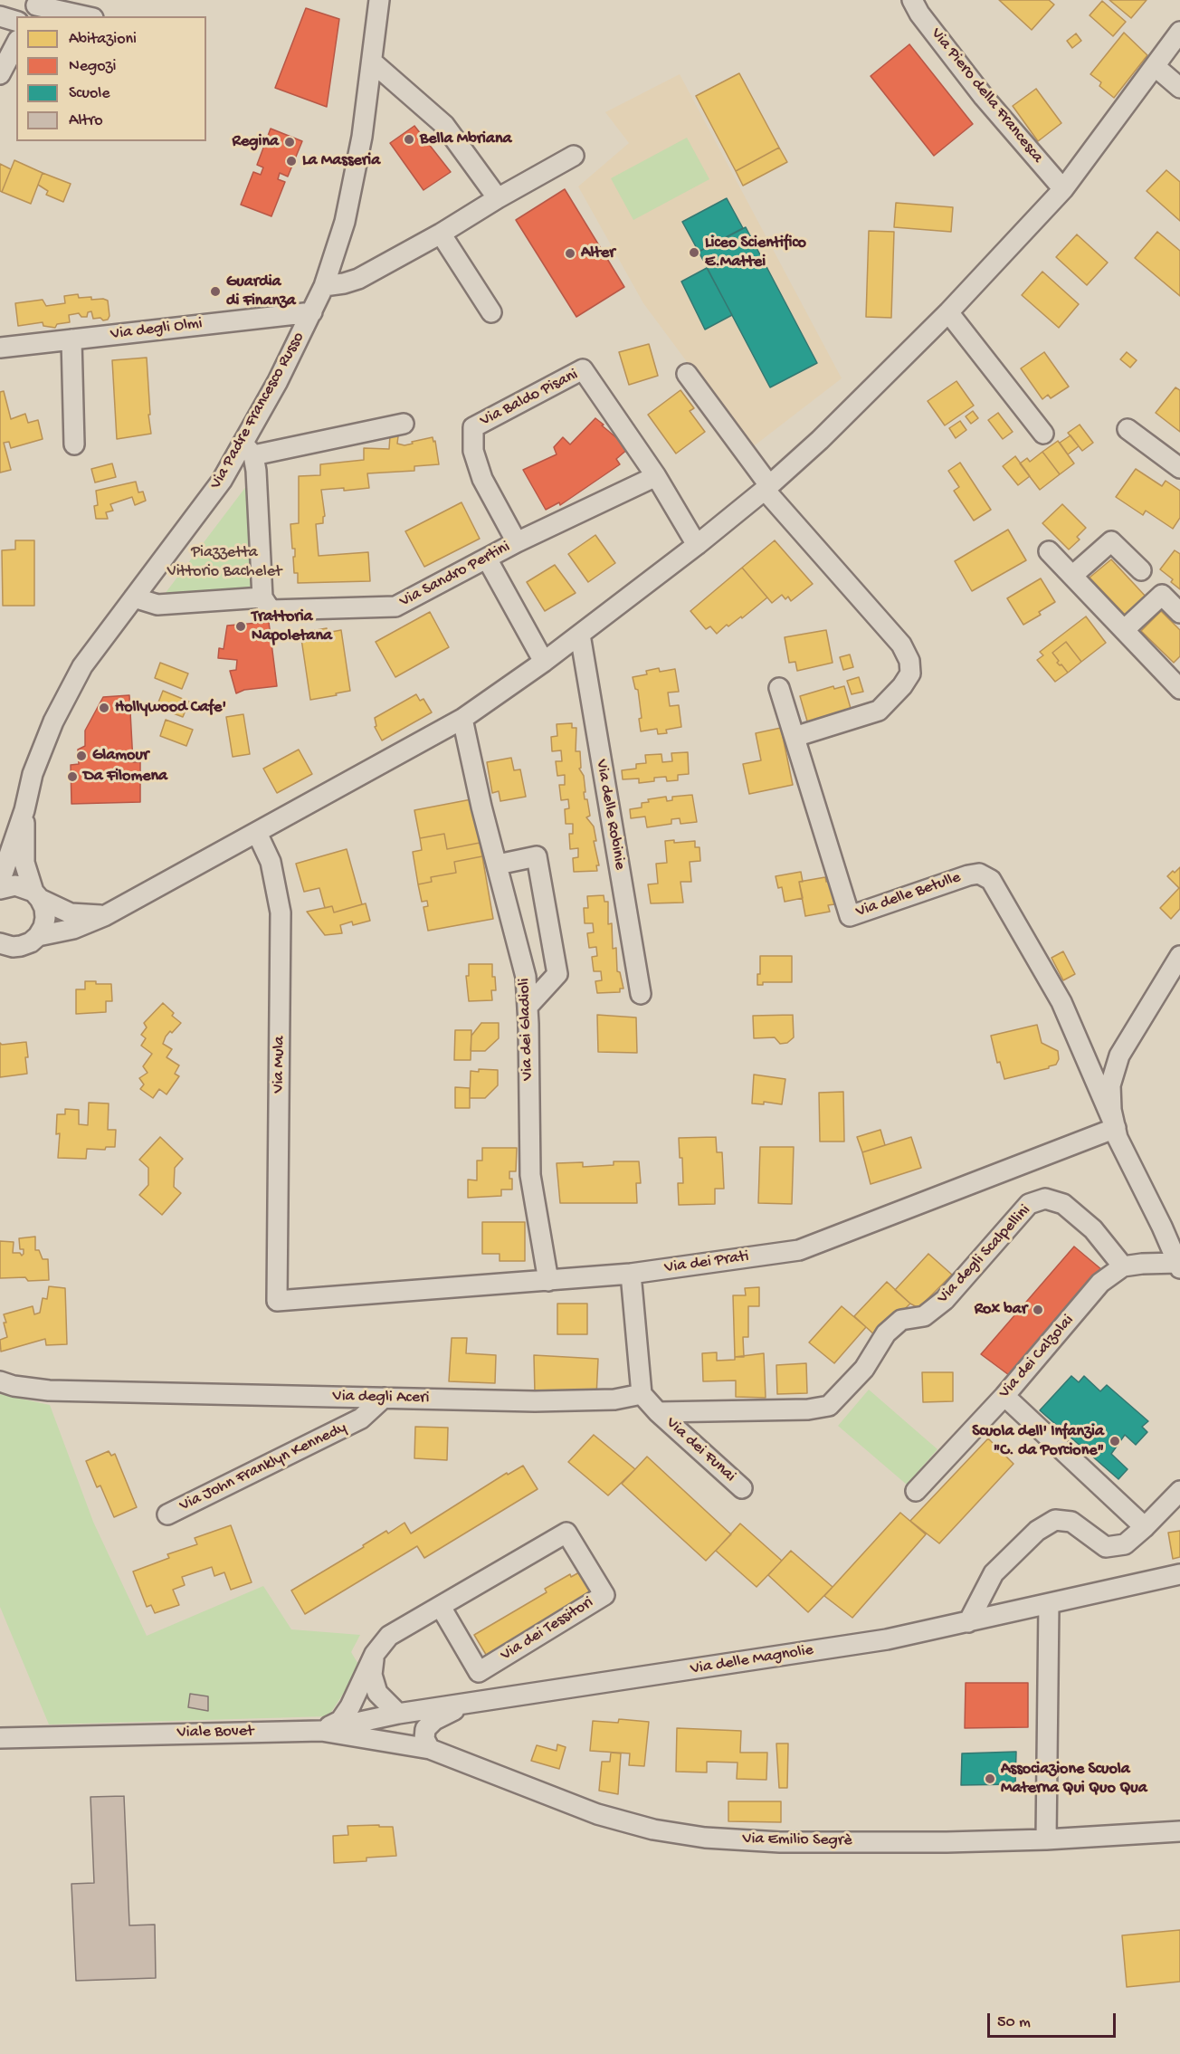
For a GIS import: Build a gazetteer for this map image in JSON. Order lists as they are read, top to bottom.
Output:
{
  "streets": {
    "street": [
      "Via Piero della Francesca",
      "Via degli Olmi",
      "Via Baldo Pisani",
      "Via Padre Francesco Russo",
      "Via Sandro Pertini",
      "Via delle Robinie",
      "Via delle Betulle",
      "Via dei Gladioli",
      "Via Mula",
      "Via degli Scalpellini",
      "Via dei Prati",
      "Via dei Calzolai",
      "Via degli Aceri",
      "Via dei Funai",
      "Via John Franklyn Kennedy",
      "Via dei Tessitori",
      "Via delle Magnolie",
      "Viale Bovet",
      "Via Emilio Segrè"
    ]
  },
  "crossings": [
    ["Via degli Olmi", "Via Padre Francesco Russo"],
    ["Via Baldo Pisani", "Via Sandro Pertini"],
    ["Via delle Betulle", "Via dei Prati"],
    ["Via dei Gladioli", "Via dei Prati"],
    ["Via Mula", "Via dei Prati"],
    ["Via degli Scalpellini", "Via dei Calzolai"],
    ["Via degli Scalpellini", "Via dei Funai"],
    ["Via degli Aceri", "Via John Franklyn Kennedy"],
    ["Via dei Tessitori", "Via delle Magnolie"],
    ["Via dei Tessitori", "Viale Bovet"],
    ["Via delle Magnolie", "Viale Bovet"],
    ["Viale Bovet", "Via Emilio Segrè"]
  ],
  "parks": ["Piazzetta Vittorio Bachelet"],
  "places": [
    "Bella Mbriana",
    "Regina",
    "La Masseria",
    "Liceo Scientifico E.Mattei",
    "Alter",
    "Guardia di Finanza",
    "Trattoria Napoletana",
    "Hollywood Cafe'",
    "Glamour",
    "Da Filomena",
    "Rox bar",
    "Scuola dell' Infanzia \"C. da Porcione\"",
    "Associazione Scuola Materna Qui Quo Qua"
  ],
  "legend": [
    "Abitazioni",
    "Negozi",
    "Scuole",
    "Altro"
  ],
  "scale_bar": "50 m"
}
